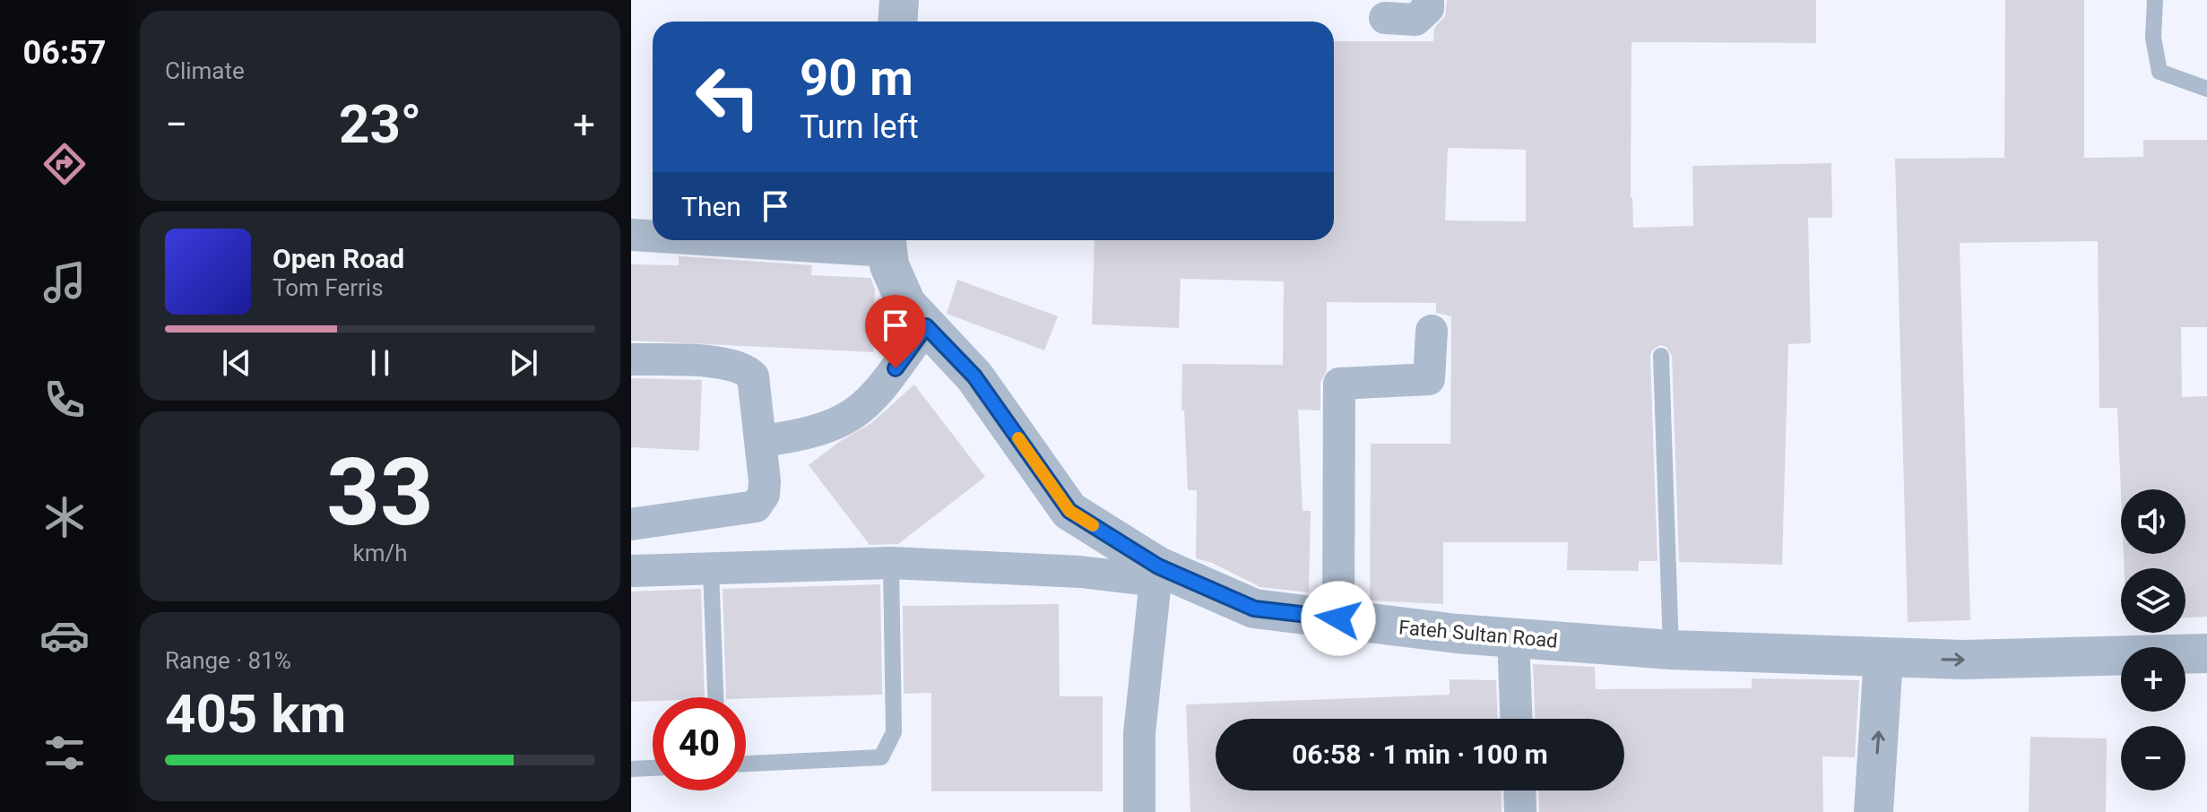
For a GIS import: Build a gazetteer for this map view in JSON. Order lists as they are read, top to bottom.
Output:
{
  "streets": {
    "street": ["Fateh Sultan Road"]
  },
  "page": {
    "tabs": "06:57",
    "tile": [
      "Climate",
      ["33", "km/h"],
      ["Range · 81%", "405 km"]
    ],
    "turn": ["90 m", "Turn left"],
    "heat": ["−", "23°", "+"],
    "then": "Then",
    "song": ["Open Road", "Tom Ferris"],
    "map_buttons": ["+", "−"],
    "limit": "40",
    "trip": "06:58 · 1 min · 100 m"
  }
}
